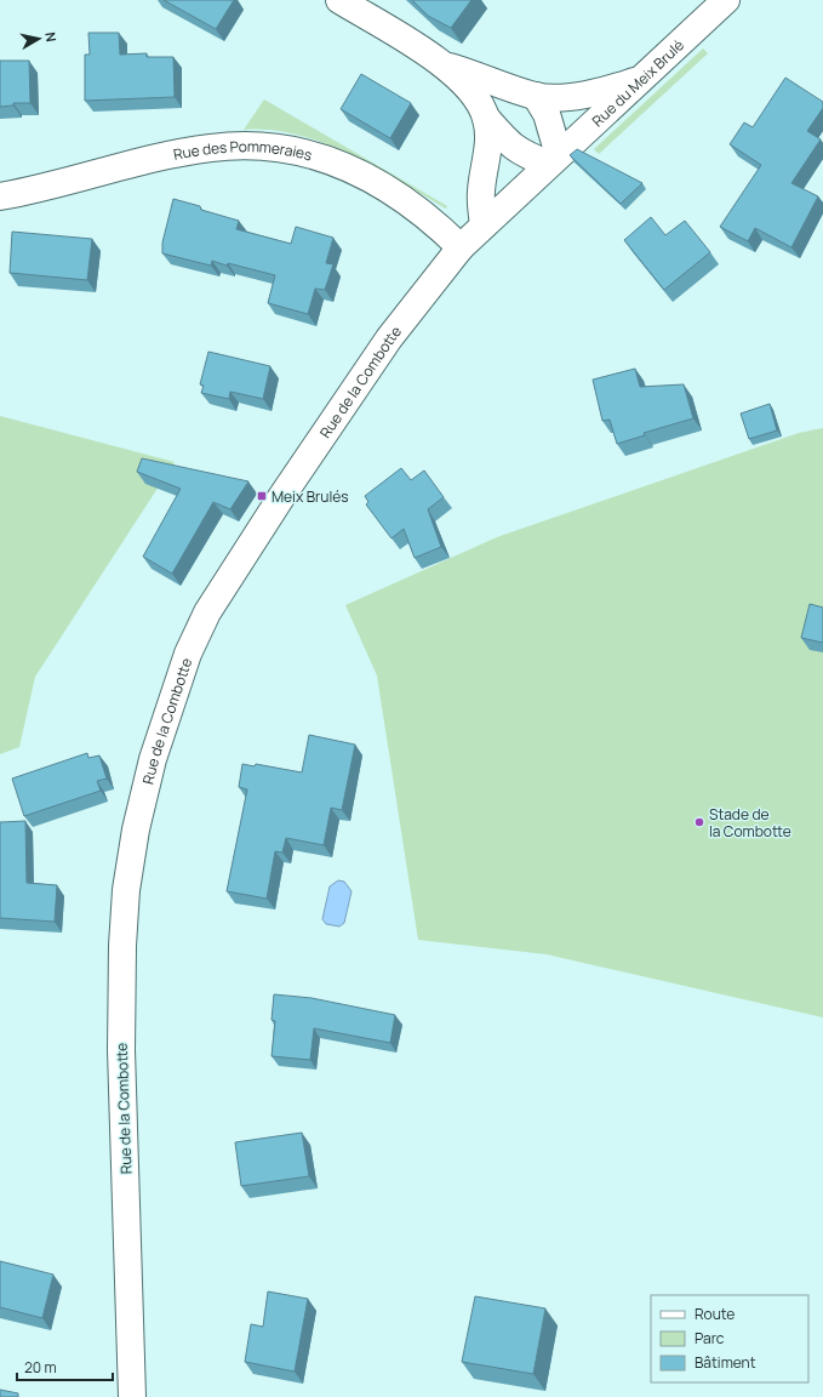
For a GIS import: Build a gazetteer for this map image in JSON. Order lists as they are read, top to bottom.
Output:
{
  "streets": {
    "street": ["Rue du Meix Brulé", "Rue des Pommeraies", "Rue de la Combotte"]
  },
  "crossings": [
    ["Rue du Meix Brulé", "Rue de la Combotte"],
    ["Rue des Pommeraies", "Rue de la Combotte"]
  ],
  "places": {
    "transit": ["Meix Brulés"],
    "other": ["Stade de la Combotte"]
  },
  "legend": ["Route", "Parc", "Bâtiment"],
  "scale_bar": "20 m",
  "north": "right"
}
